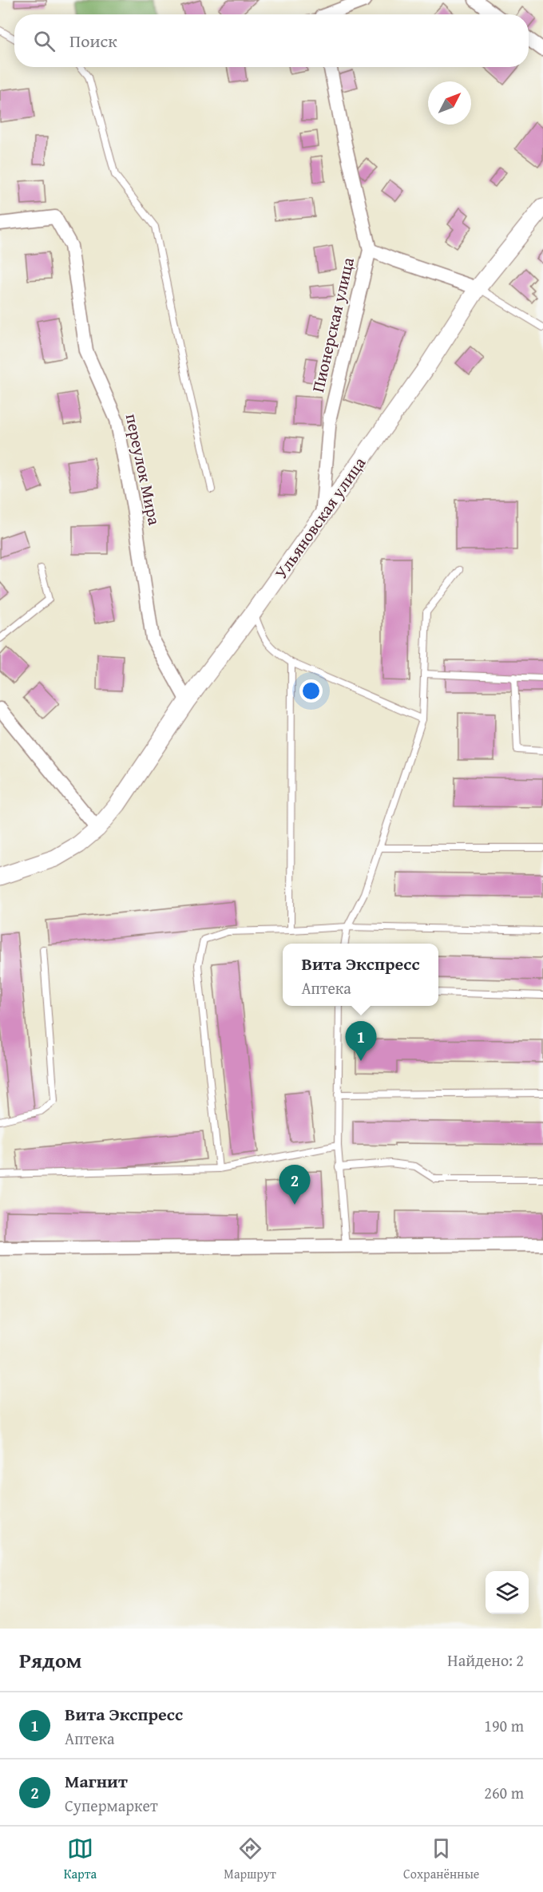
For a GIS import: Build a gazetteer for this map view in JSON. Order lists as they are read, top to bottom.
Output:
{
  "streets": {
    "street": ["Пионерская улица", "переулок Мира", "Ульяновская улица"]
  },
  "crossings": [
    ["Пионерская улица", "Ульяновская улица"],
    ["переулок Мира", "Ульяновская улица"]
  ],
  "north": "top right",
  "page": {
    "search": "Поиск",
    "popup": ["Вита Экспресс", "Аптека"],
    "pins": ["1", "2"],
    "heading": ["Рядом", "Найдено: 2"],
    "list": [
      {
        "mark": "1",
        "name": "Вита Экспресс",
        "note": "Аптека",
        "value": "190 m"
      },
      {
        "mark": "2",
        "name": "Магнит",
        "note": "Супермаркет",
        "value": "260 m"
      }
    ],
    "nav": ["Карта", "Маршрут", "Сохранённые"]
  }
}
